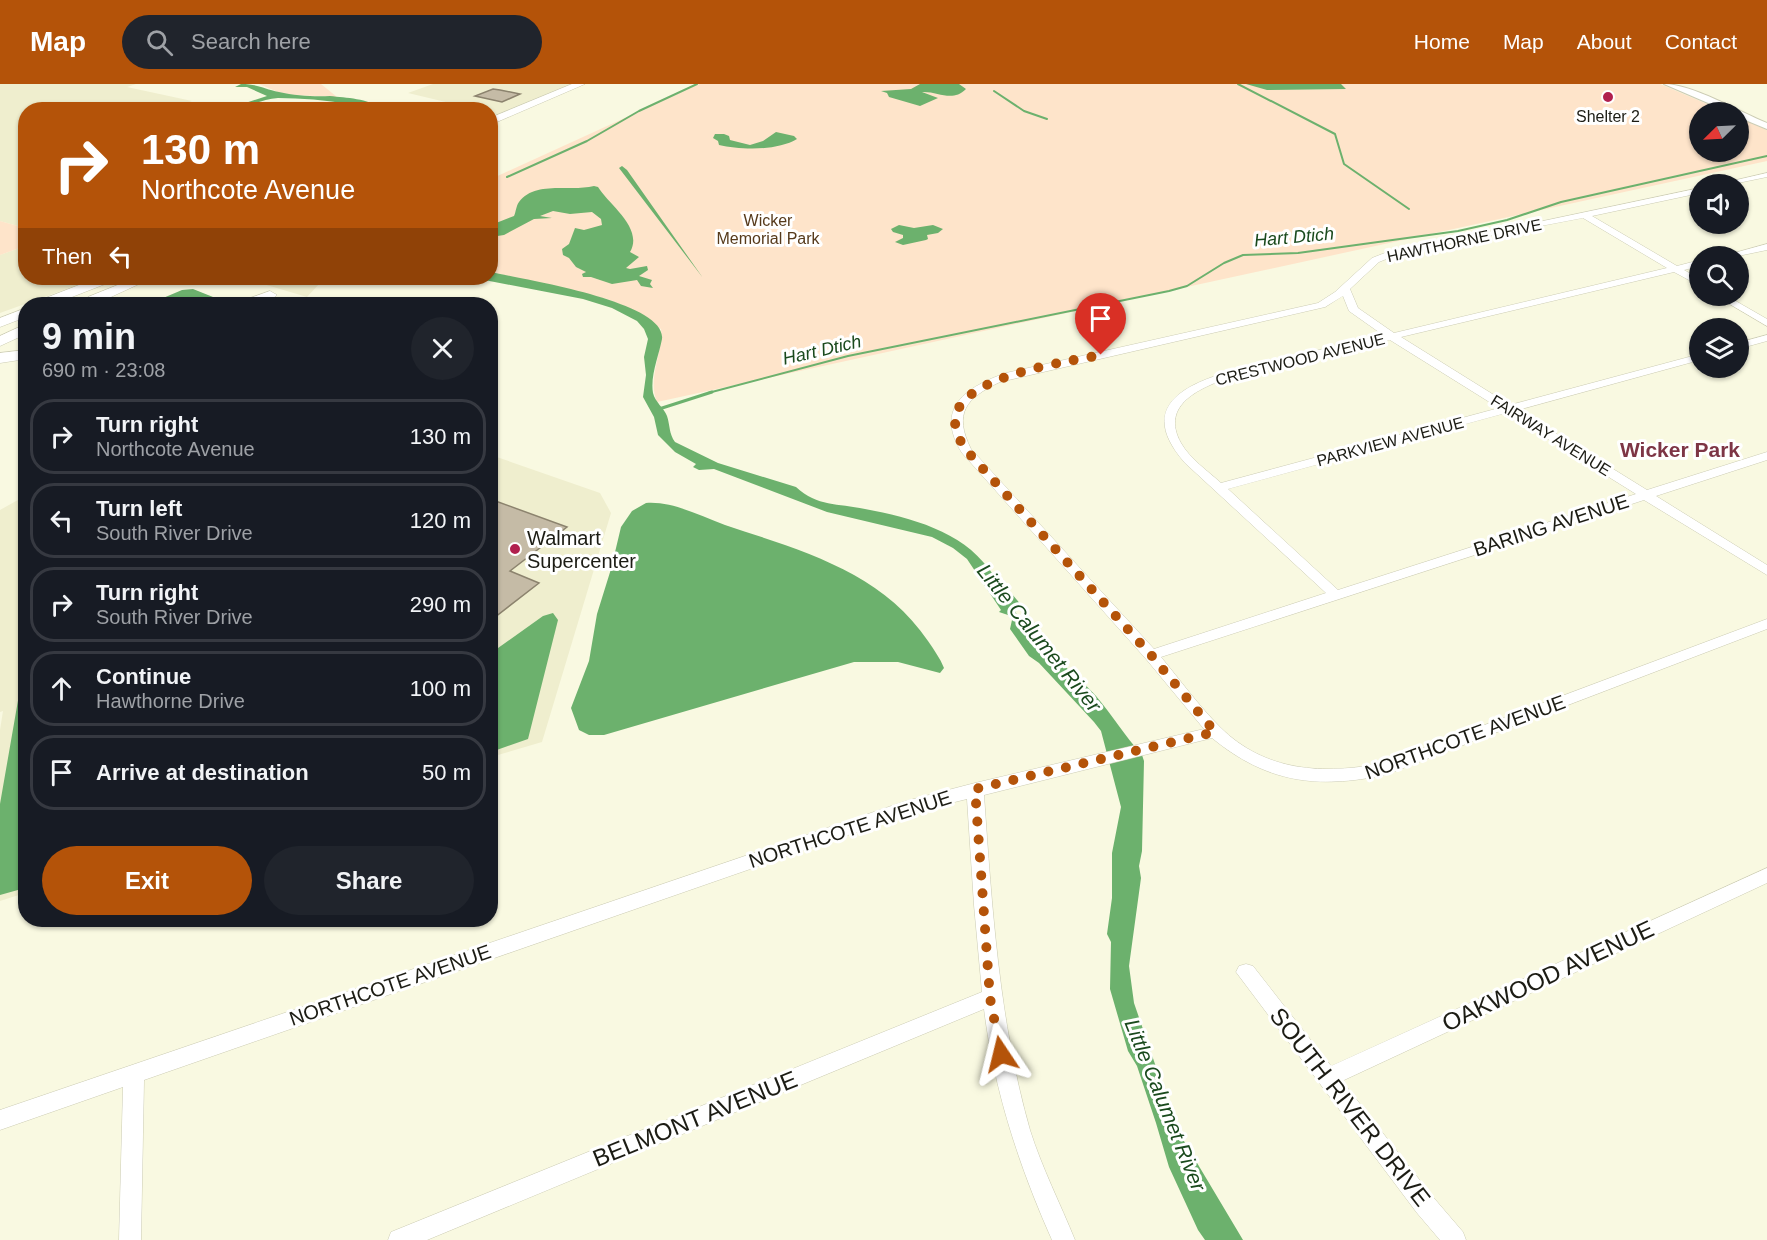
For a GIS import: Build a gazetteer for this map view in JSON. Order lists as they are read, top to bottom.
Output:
{
  "streets": {
    "street": [
      "HAWTHORNE DRIVE",
      "CRESTWOOD AVENUE",
      "FAIRWAY AVENUE",
      "PARKVIEW AVENUE",
      "BARING AVENUE",
      "NORTHCOTE AVENUE",
      "OAKWOOD AVENUE",
      "SOUTH RIVER DRIVE",
      "BELMONT AVENUE"
    ]
  },
  "crossings": [
    ["HAWTHORNE DRIVE", "FAIRWAY AVENUE"],
    ["CRESTWOOD AVENUE", "FAIRWAY AVENUE"],
    ["CRESTWOOD AVENUE", "PARKVIEW AVENUE"],
    ["CRESTWOOD AVENUE", "BARING AVENUE"],
    ["FAIRWAY AVENUE", "PARKVIEW AVENUE"],
    ["FAIRWAY AVENUE", "BARING AVENUE"],
    ["OAKWOOD AVENUE", "SOUTH RIVER DRIVE"]
  ],
  "districts": ["Wicker Park"],
  "water": ["Hart Dtich", "Little Calumet River"],
  "parks": ["Wicker Memorial Park"],
  "places": ["Shelter 2", "Walmart Supercenter"],
  "north": "bottom left",
  "page": {
    "header": "Map",
    "search": "Search here",
    "nav": [
      "Home",
      "Map",
      "About",
      "Contact"
    ],
    "turn": ["130 m", "Northcote Avenue"],
    "then": "Then",
    "heading": ["9 min", "690 m · 23:08"],
    "list": [
      {
        "name": "Turn right",
        "note": "Northcote Avenue",
        "value": "130 m"
      },
      {
        "name": "Turn left",
        "note": "South River Drive",
        "value": "120 m"
      },
      {
        "name": "Turn right",
        "note": "South River Drive",
        "value": "290 m"
      },
      {
        "name": "Continue",
        "note": "Hawthorne Drive",
        "value": "100 m"
      },
      {
        "name": "Arrive at destination",
        "value": "50 m"
      }
    ],
    "buttons": ["Exit", "Share"]
  }
}
